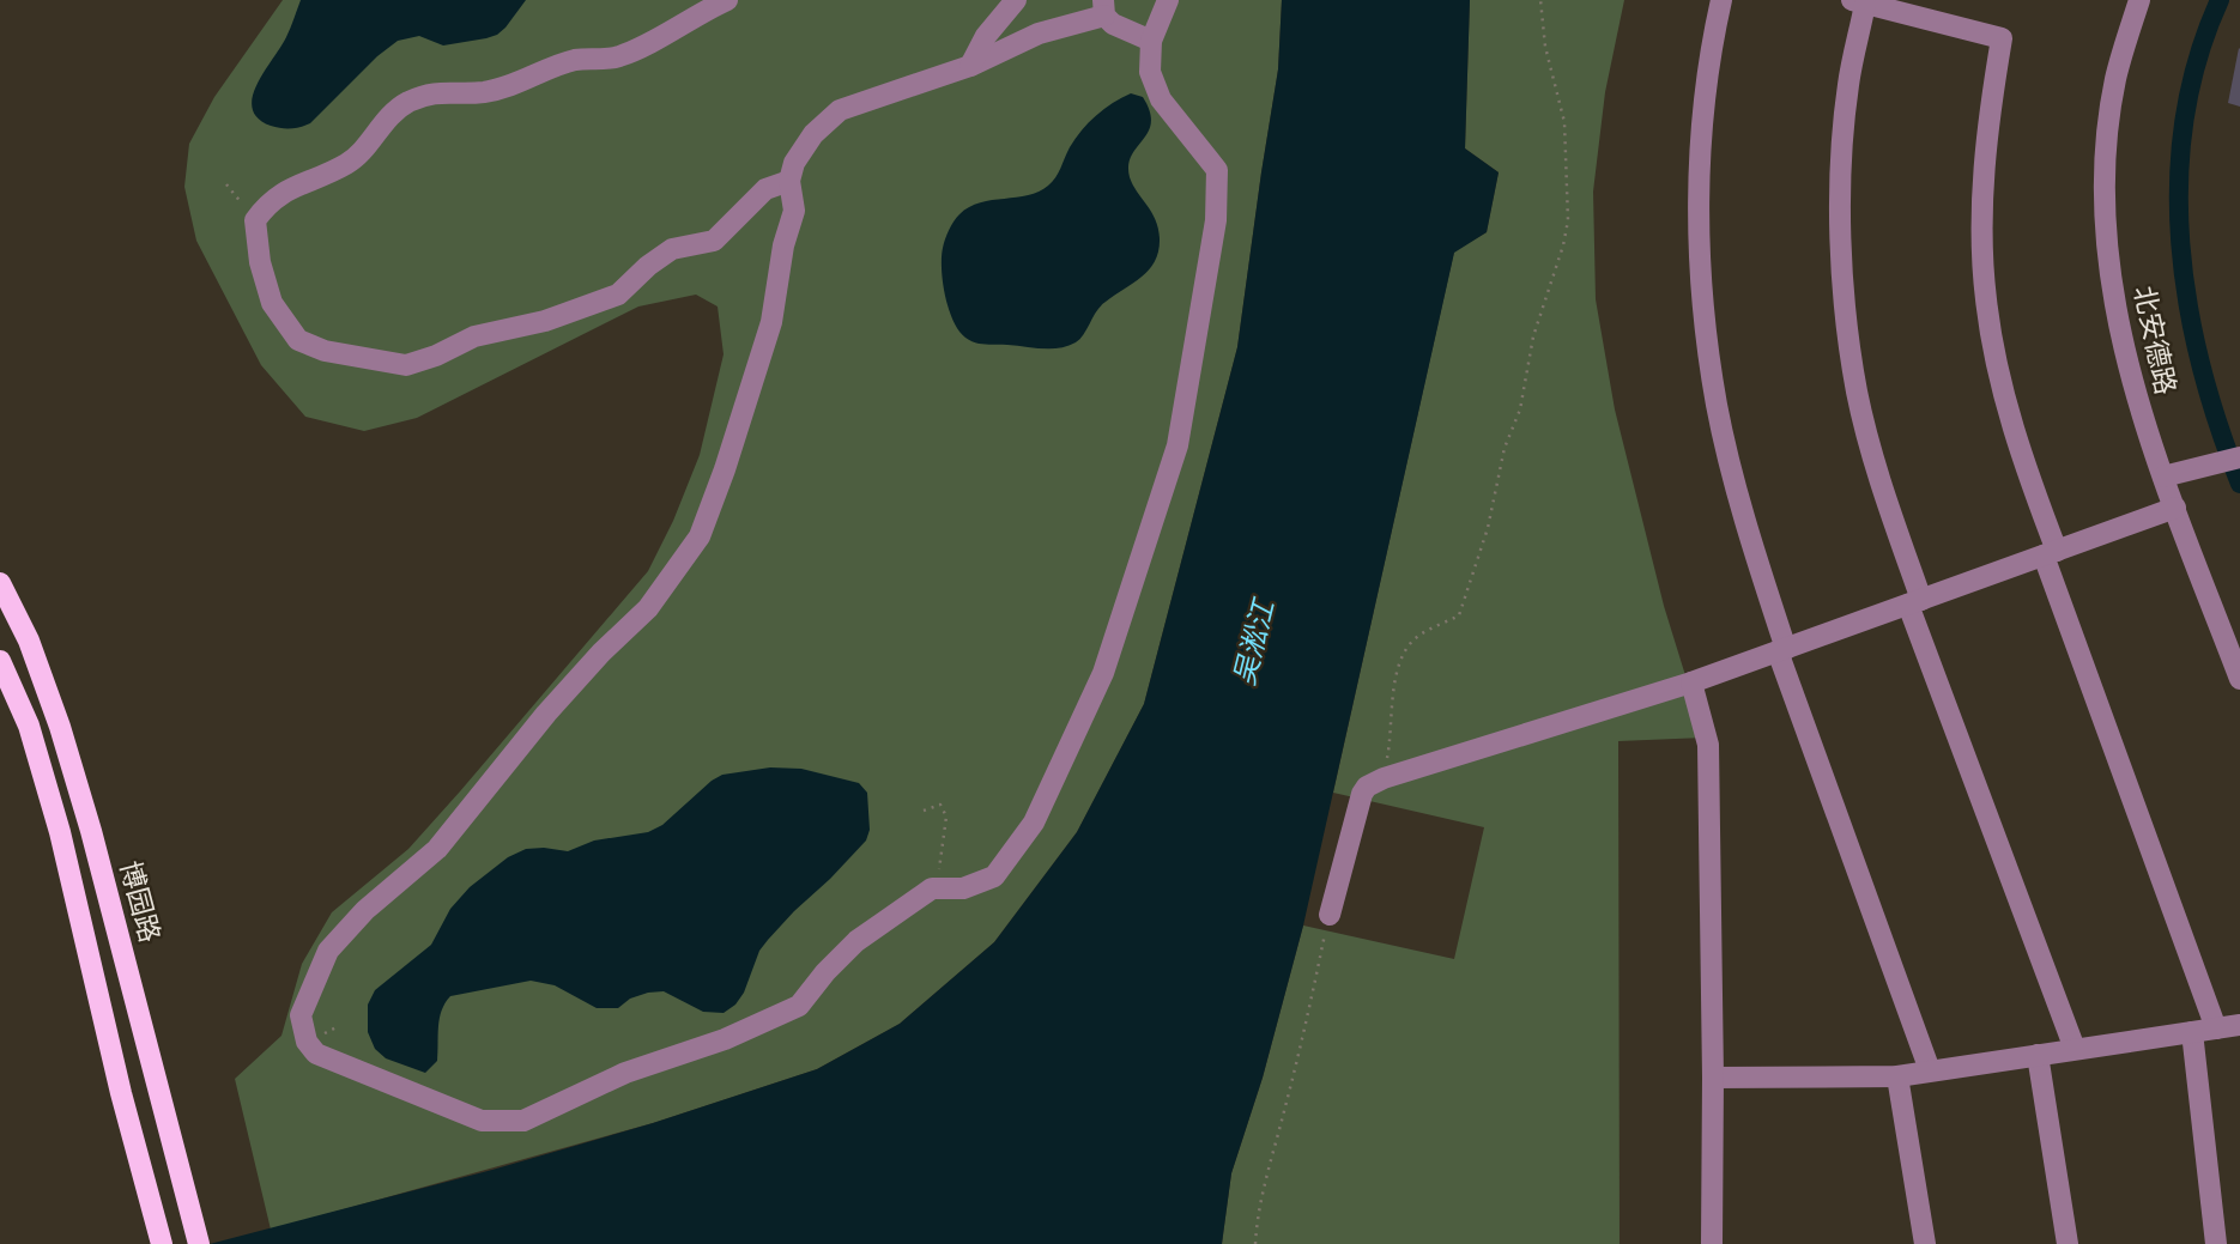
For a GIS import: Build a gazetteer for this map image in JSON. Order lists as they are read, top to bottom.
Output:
{
  "streets": {
    "main road": ["博园路"],
    "street": ["北安德路"]
  },
  "water": ["吴淞江"]
}
